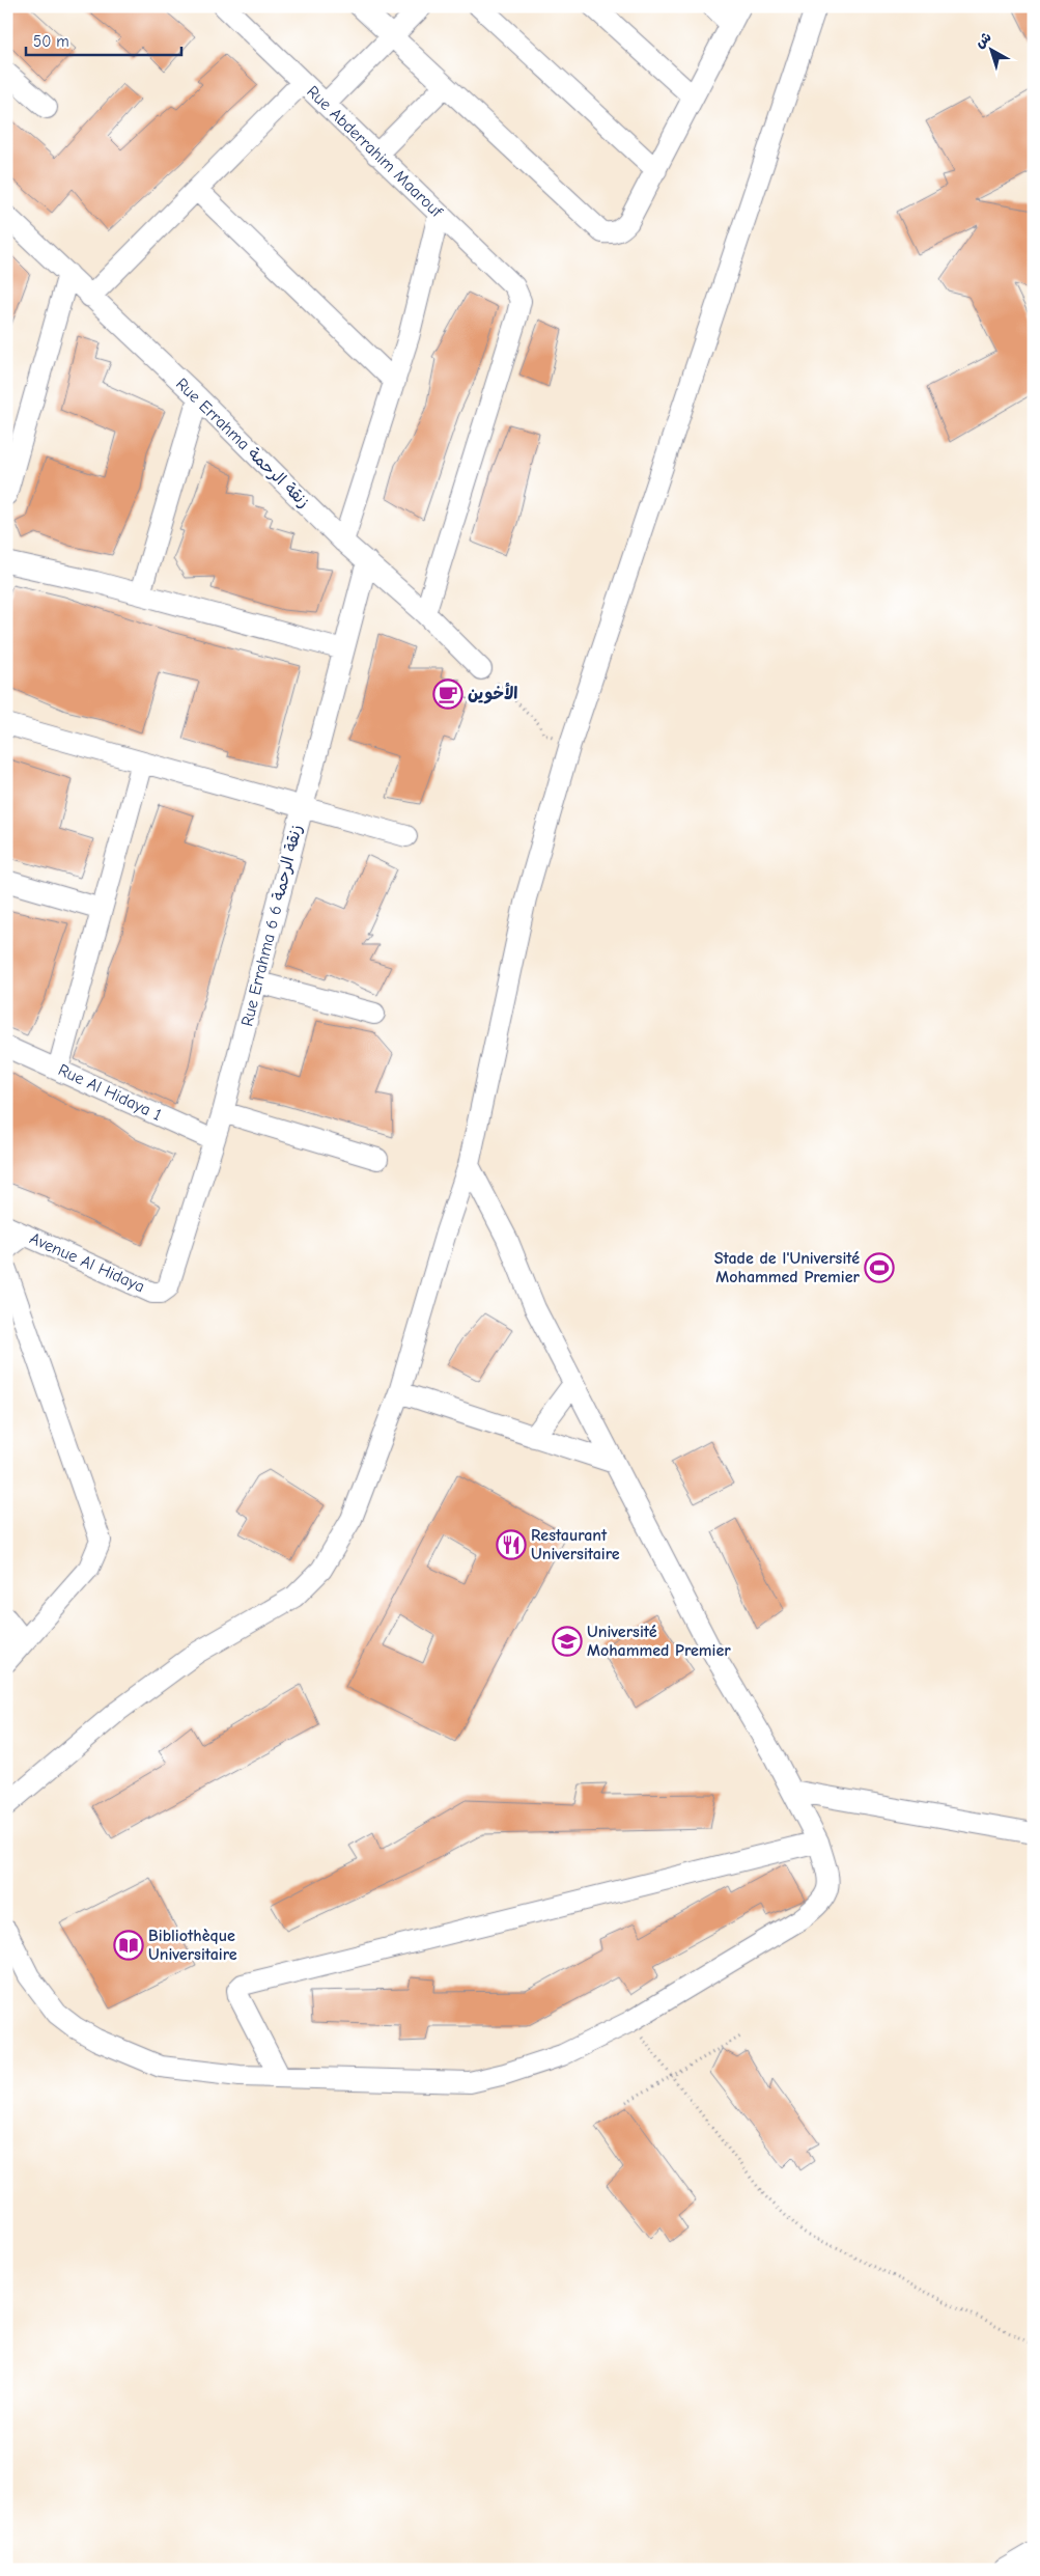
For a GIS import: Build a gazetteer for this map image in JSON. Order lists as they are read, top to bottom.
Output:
{
  "streets": {
    "street": [
      "Rue Abderrahim Maarouf",
      "Rue Errahma زنقة الرحمة",
      "Rue Errahma 6 6 زنقة الرحمة",
      "Rue Al Hidaya 1",
      "Avenue Al Hidaya"
    ]
  },
  "crossings": [
    ["Rue Abderrahim Maarouf", "Rue Errahma زنقة الرحمة"],
    ["Rue Errahma زنقة الرحمة", "Rue Errahma 6 6 زنقة الرحمة"],
    ["Rue Errahma 6 6 زنقة الرحمة", "Rue Al Hidaya 1"],
    ["Rue Errahma 6 6 زنقة الرحمة", "Avenue Al Hidaya"]
  ],
  "places": {
    "cafe": ["الأخوين"],
    "sports": ["Stade de l'Université Mohammed Premier"],
    "restaurant": ["Restaurant Universitaire"],
    "school or university": ["Université Mohammed Premier"],
    "library": ["Bibliothèque Universitaire"]
  },
  "scale_bar": "50 m",
  "north": "top left"
}
